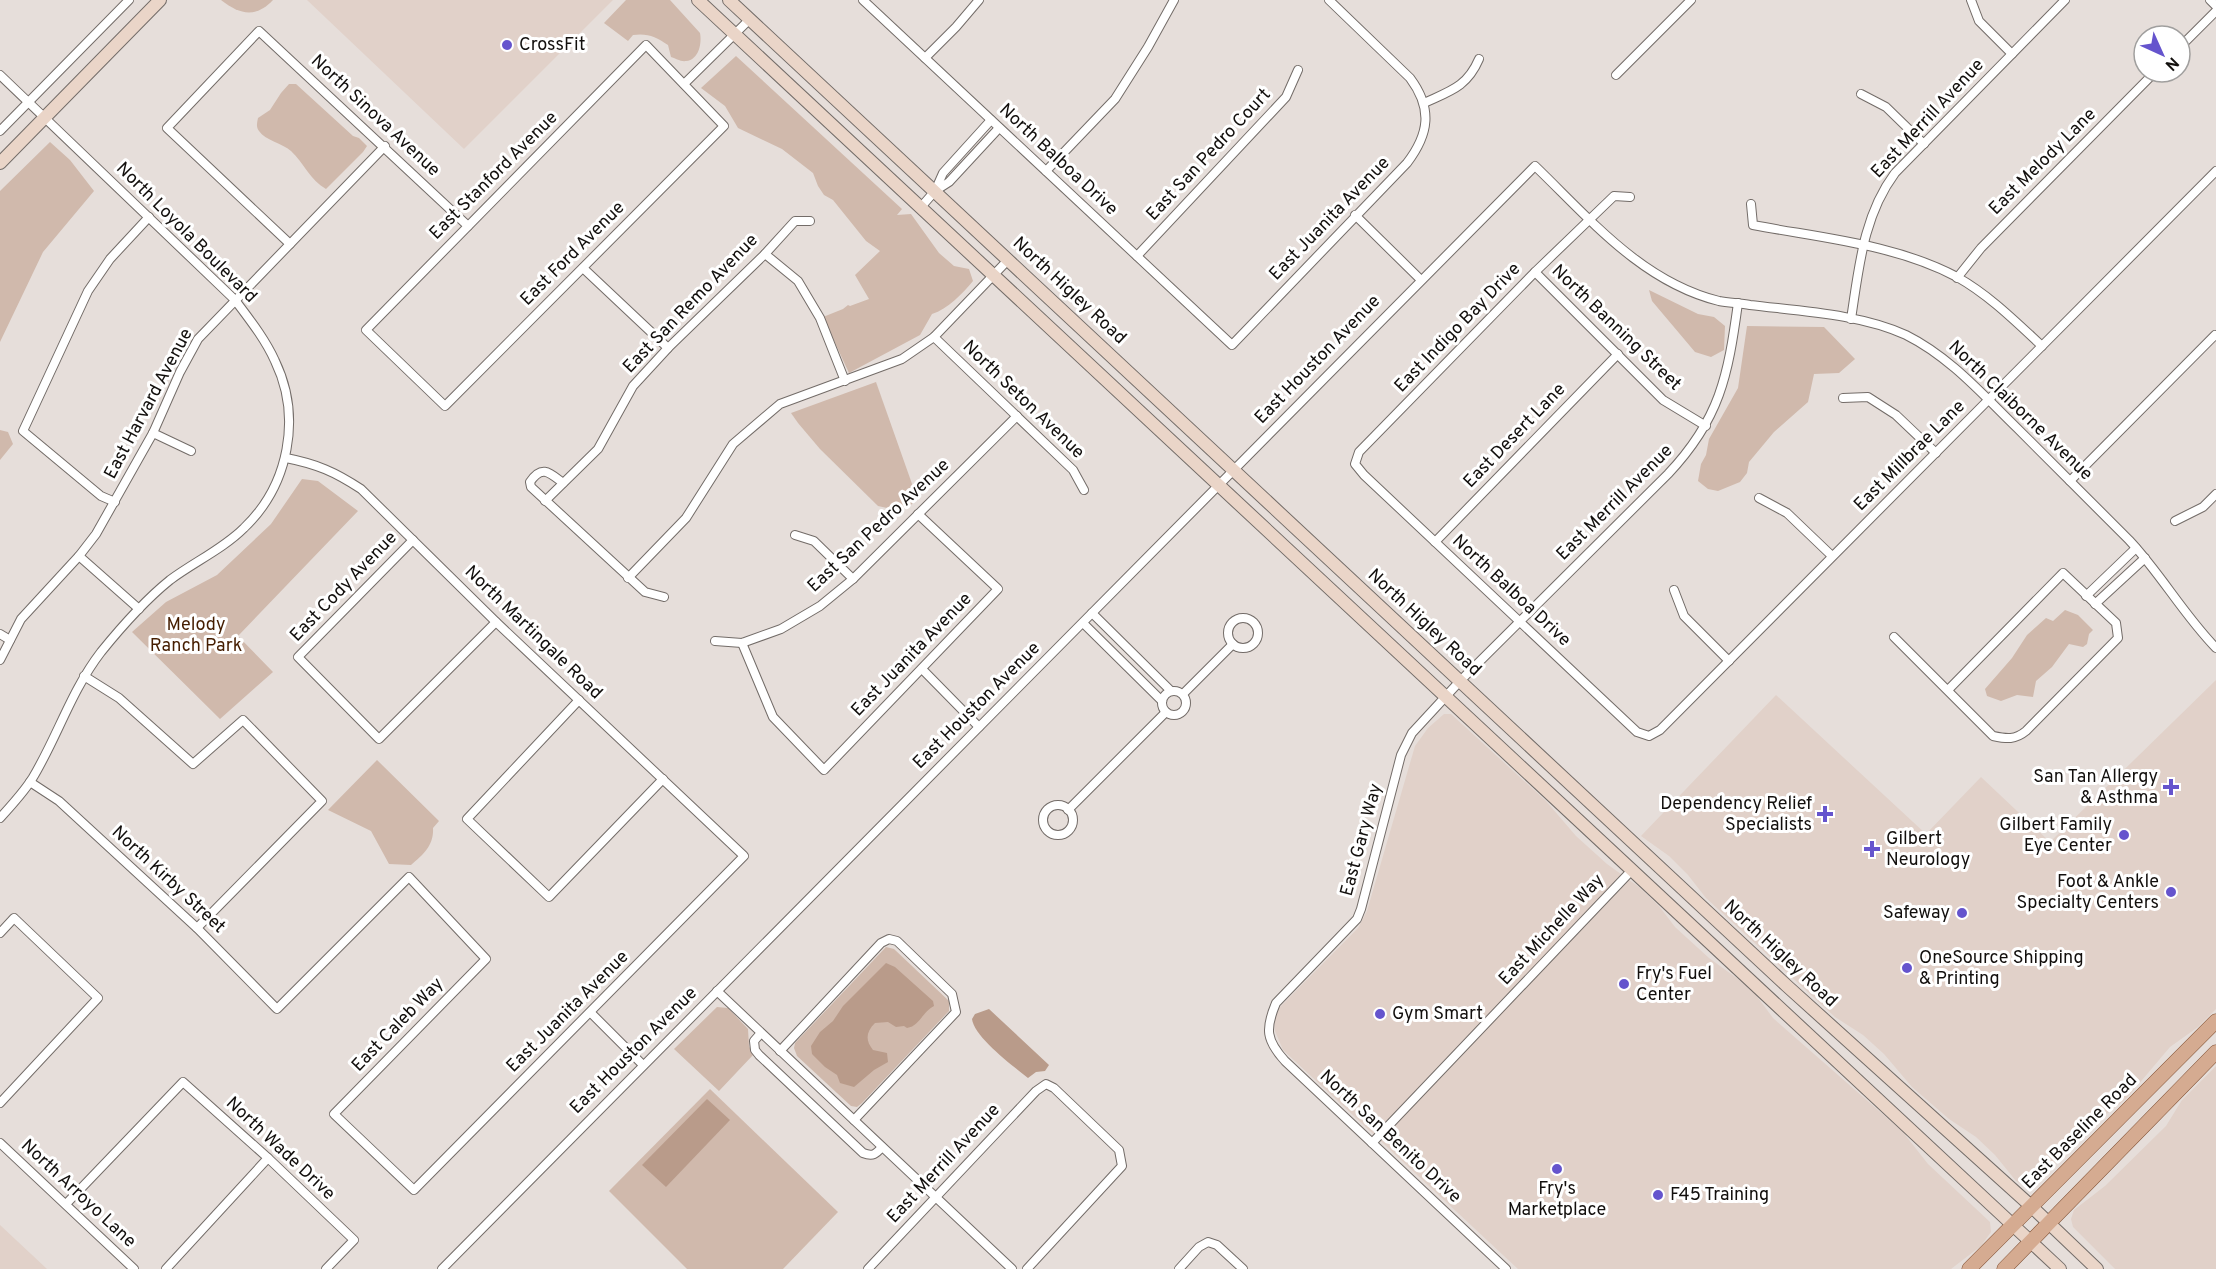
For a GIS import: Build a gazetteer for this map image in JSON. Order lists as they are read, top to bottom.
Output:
{
  "streets": {
    "main road": ["North Higley Road", "East Baseline Road"],
    "street": [
      "North Sinova Avenue",
      "East Merrill Avenue",
      "East San Pedro Court",
      "North Balboa Drive",
      "East Melody Lane",
      "East Stanford Avenue",
      "East Juanita Avenue",
      "North Loyola Boulevard",
      "East Ford Avenue",
      "East San Remo Avenue",
      "East Indigo Bay Drive",
      "North Banning Street",
      "East Houston Avenue",
      "North Seton Avenue",
      "East Harvard Avenue",
      "North Claiborne Avenue",
      "East Desert Lane",
      "East Millbrae Lane",
      "East San Pedro Avenue",
      "East Cody Avenue",
      "North Martingale Road",
      "East Gary Way",
      "North Kirby Street",
      "East Michelle Way",
      "East Caleb Way",
      "North San Benito Drive",
      "North Wade Drive",
      "North Arroyo Lane"
    ]
  },
  "crossings": [
    ["North Sinova Avenue", "East Stanford Avenue"],
    ["North Sinova Avenue", "East Harvard Avenue"],
    ["East Merrill Avenue", "North Balboa Drive"],
    ["East Merrill Avenue", "North Higley Road"],
    ["East Merrill Avenue", "North Banning Street"],
    ["East Merrill Avenue", "North Claiborne Avenue"],
    ["East Merrill Avenue", "East Gary Way"],
    ["East San Pedro Court", "North Balboa Drive"],
    ["North Balboa Drive", "East Juanita Avenue"],
    ["North Balboa Drive", "East Indigo Bay Drive"],
    ["North Balboa Drive", "East Desert Lane"],
    ["North Balboa Drive", "East Millbrae Lane"],
    ["East Stanford Avenue", "East Ford Avenue"],
    ["East Juanita Avenue", "East San Pedro Avenue"],
    ["East Juanita Avenue", "North Martingale Road"],
    ["East Juanita Avenue", "East Caleb Way"],
    ["North Loyola Boulevard", "East Harvard Avenue"],
    ["North Loyola Boulevard", "North Martingale Road"],
    ["North Higley Road", "East Houston Avenue"],
    ["North Higley Road", "East Gary Way"],
    ["North Higley Road", "East Michelle Way"],
    ["North Higley Road", "East Baseline Road"],
    ["East Indigo Bay Drive", "North Banning Street"],
    ["East Indigo Bay Drive", "North Claiborne Avenue"],
    ["North Banning Street", "East Desert Lane"],
    ["East Houston Avenue", "North Claiborne Avenue"],
    ["North Seton Avenue", "East San Pedro Avenue"],
    ["North Claiborne Avenue", "East Millbrae Lane"],
    ["East Cody Avenue", "North Martingale Road"],
    ["East Gary Way", "North San Benito Drive"],
    ["North Kirby Street", "East Caleb Way"],
    ["East Michelle Way", "North San Benito Drive"],
    ["North Wade Drive", "North Arroyo Lane"]
  ],
  "parks": ["Melody Ranch Park"],
  "places": {
    "other": [
      "CrossFit",
      "Gilbert Family Eye Center",
      "Foot & Ankle Specialty Centers",
      "Safeway",
      "OneSource Shipping & Printing",
      "Fry's Fuel Center",
      "Gym Smart",
      "Fry's Marketplace",
      "F45 Training"
    ],
    "health": ["San Tan Allergy & Asthma", "Dependency Relief Specialists", "Gilbert Neurology"]
  },
  "north": "bottom right"
}
